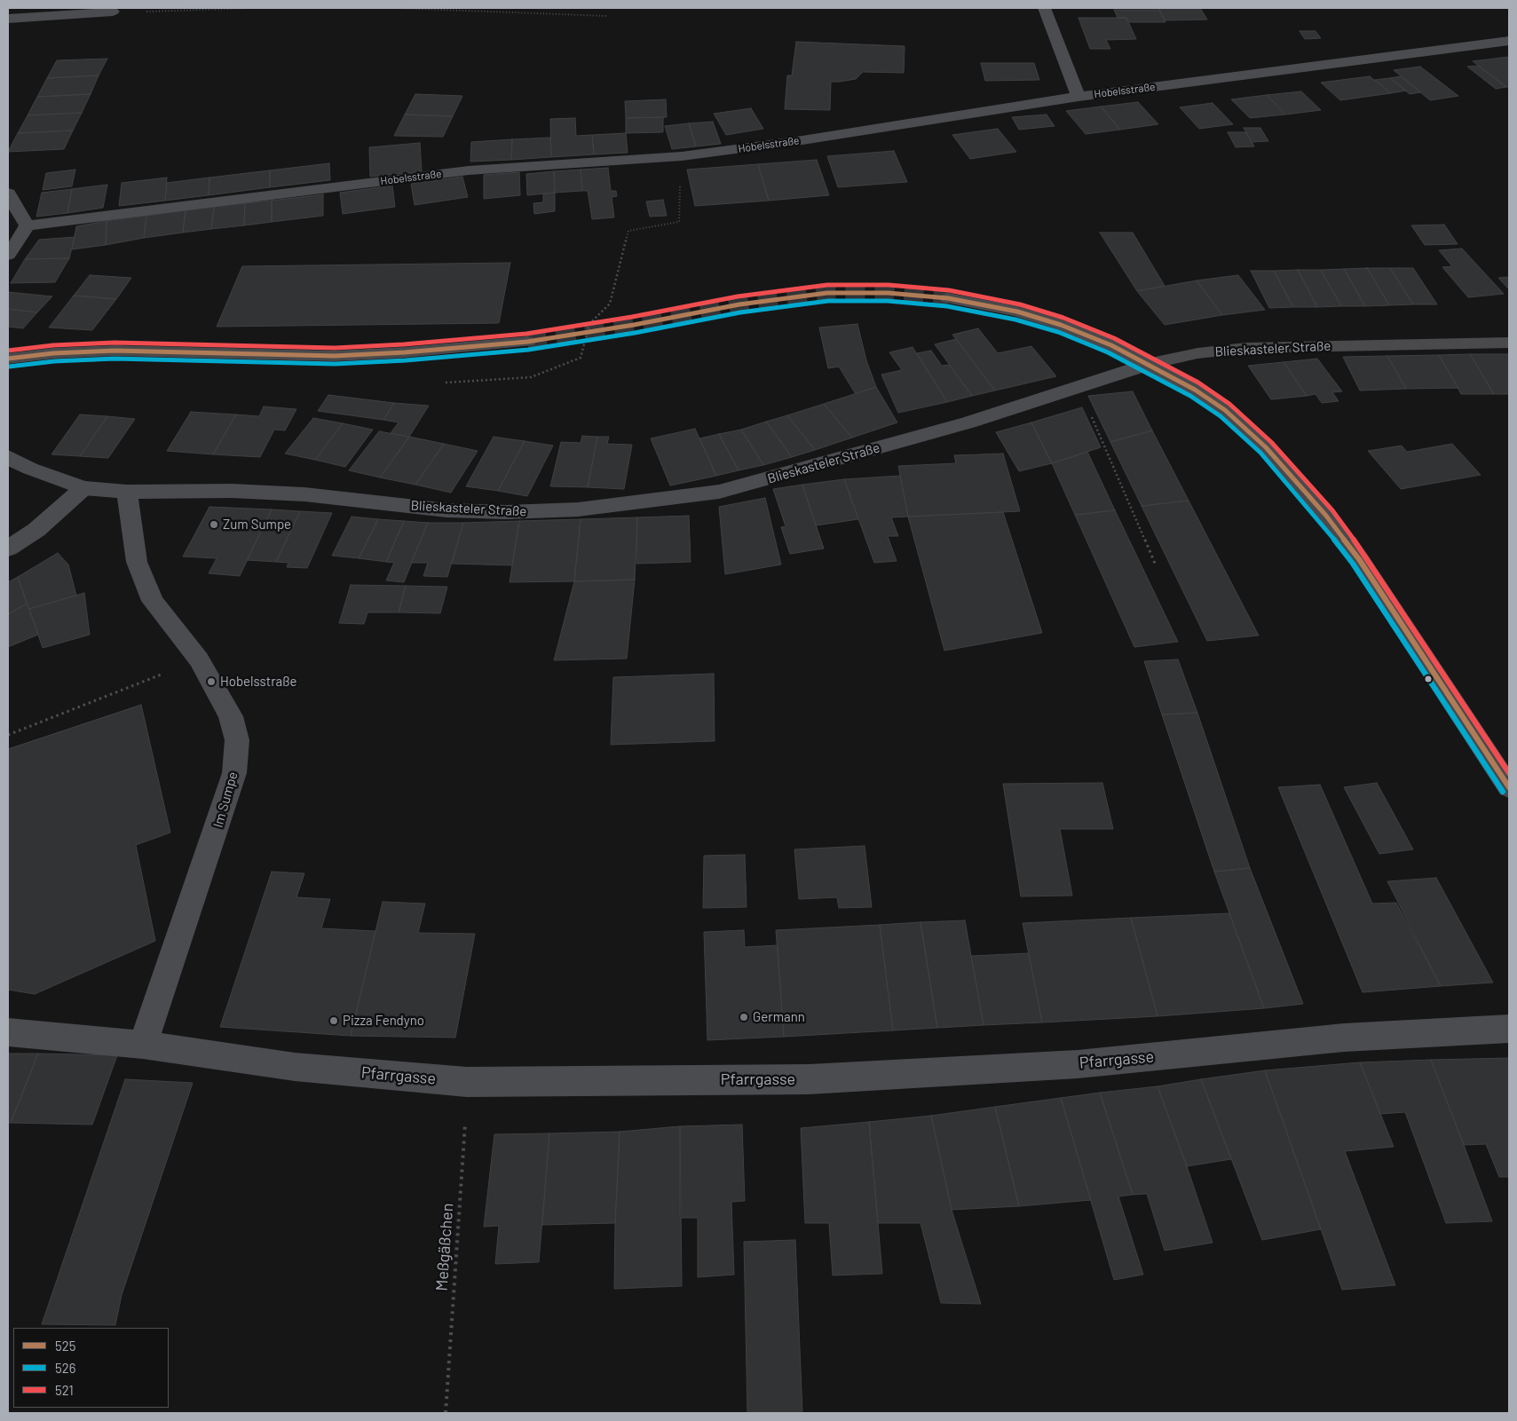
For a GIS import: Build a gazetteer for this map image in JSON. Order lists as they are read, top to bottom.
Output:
{
  "streets": {
    "main road": ["Blieskasteler Straße"],
    "street": ["Hobelsstraße", "Im Sumpe", "Pfarrgasse"],
    "path": ["Meßgäßchen"]
  },
  "crossings": [
    ["Blieskasteler Straße", "Im Sumpe"],
    ["Im Sumpe", "Pfarrgasse"],
    ["Pfarrgasse", "Meßgäßchen"]
  ],
  "places": [
    "Zum Sumpe",
    "Hobelsstraße",
    "Germann",
    "Pizza Fendyno"
  ],
  "lines": ["transit line 521", "transit line 525", "transit line 526"],
  "legend": ["525", "526", "521"]
}
